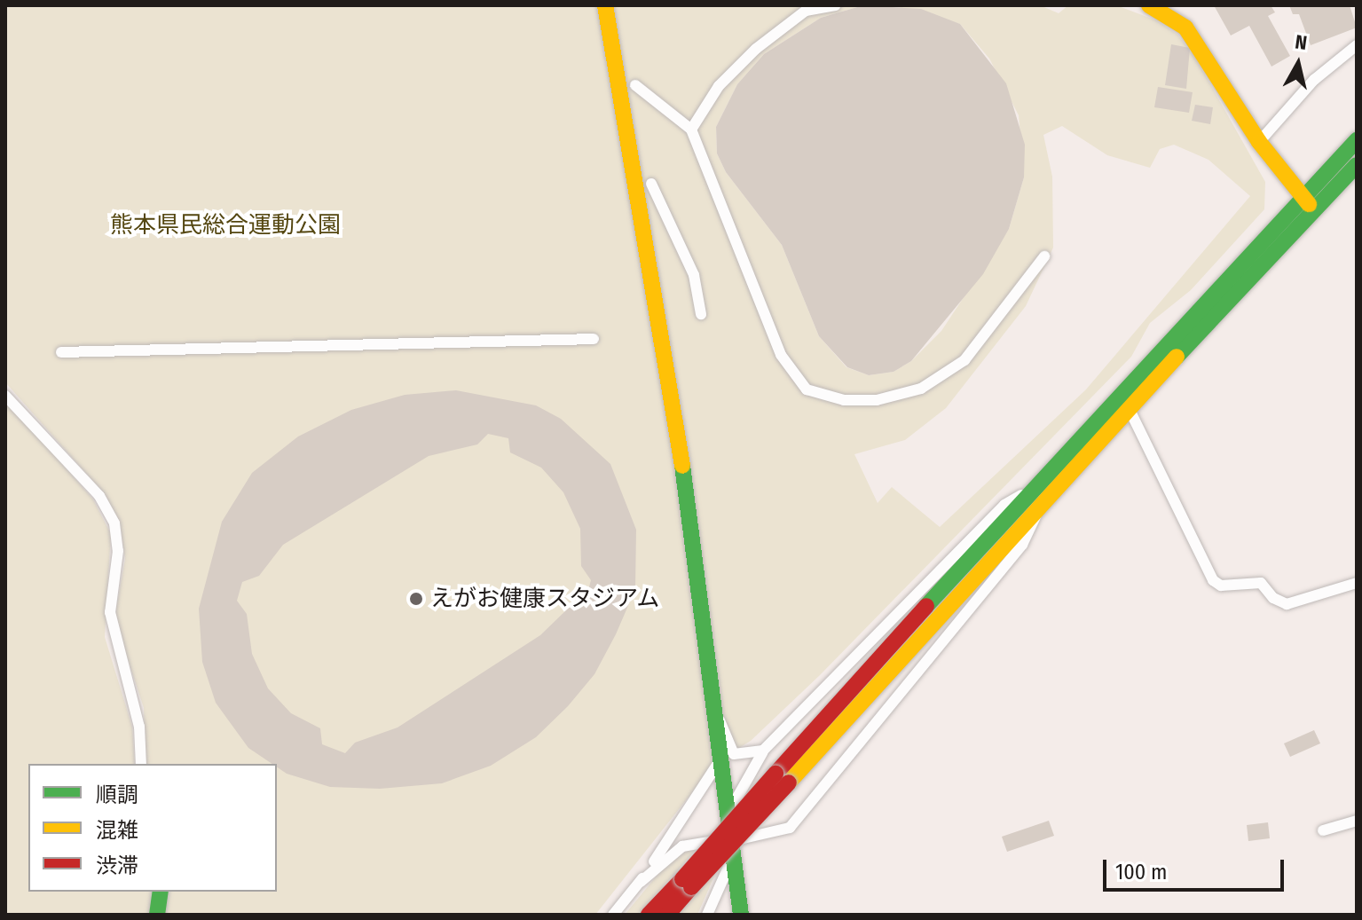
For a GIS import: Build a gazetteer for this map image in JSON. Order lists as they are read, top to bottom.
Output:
{
  "parks": ["熊本県民総合運動公園"],
  "places": ["えがお健康スタジアム"],
  "legend": ["順調", "混雑", "渋滞"],
  "scale_bar": "100 m",
  "north": "top"
}
